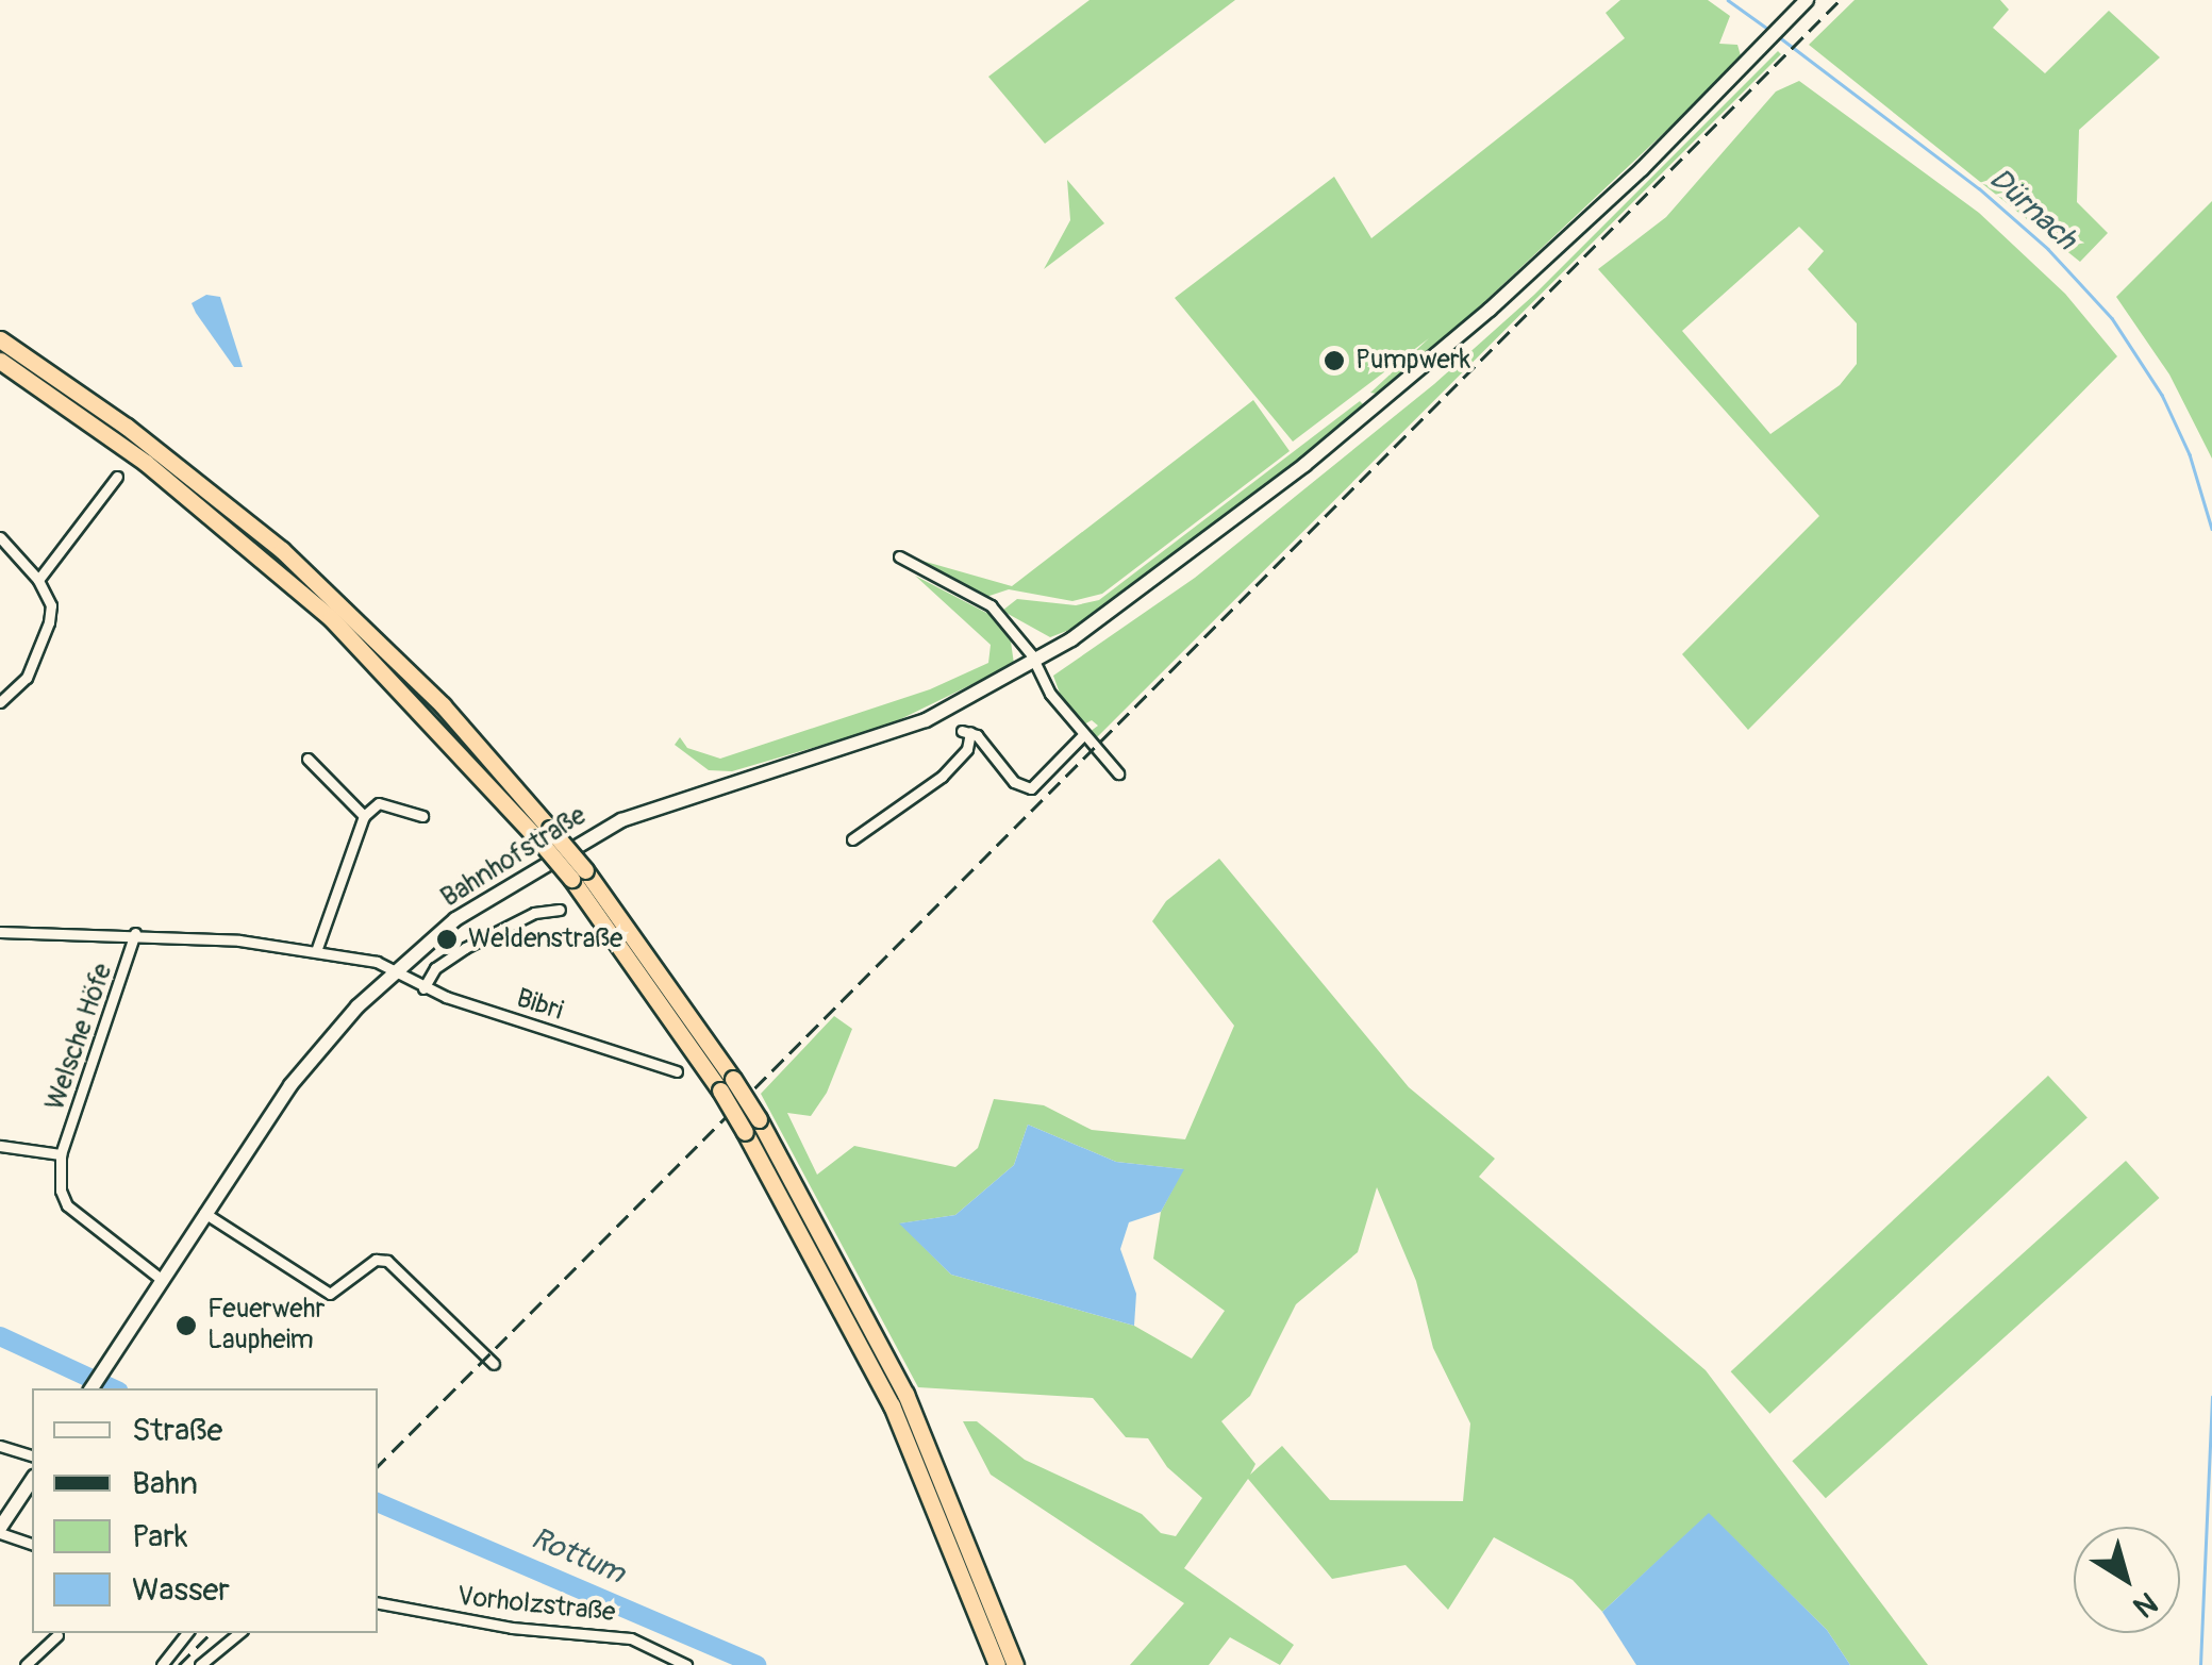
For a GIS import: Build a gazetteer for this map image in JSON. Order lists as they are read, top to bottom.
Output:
{
  "streets": {
    "main road": ["Bahnhofstraße"],
    "street": ["Bibri", "Welsche Höfe", "Vorholzstraße"]
  },
  "crossings": [
    ["Bahnhofstraße", "Bibri"],
    ["Bahnhofstraße", "Welsche Höfe"]
  ],
  "water": ["Dürnach", "Rottum"],
  "places": ["Pumpwerk", "Weldenstraße", "Feuerwehr Laupheim"],
  "legend": [
    "Straße",
    "Bahn",
    "Park",
    "Wasser"
  ],
  "north": "bottom right"
}
